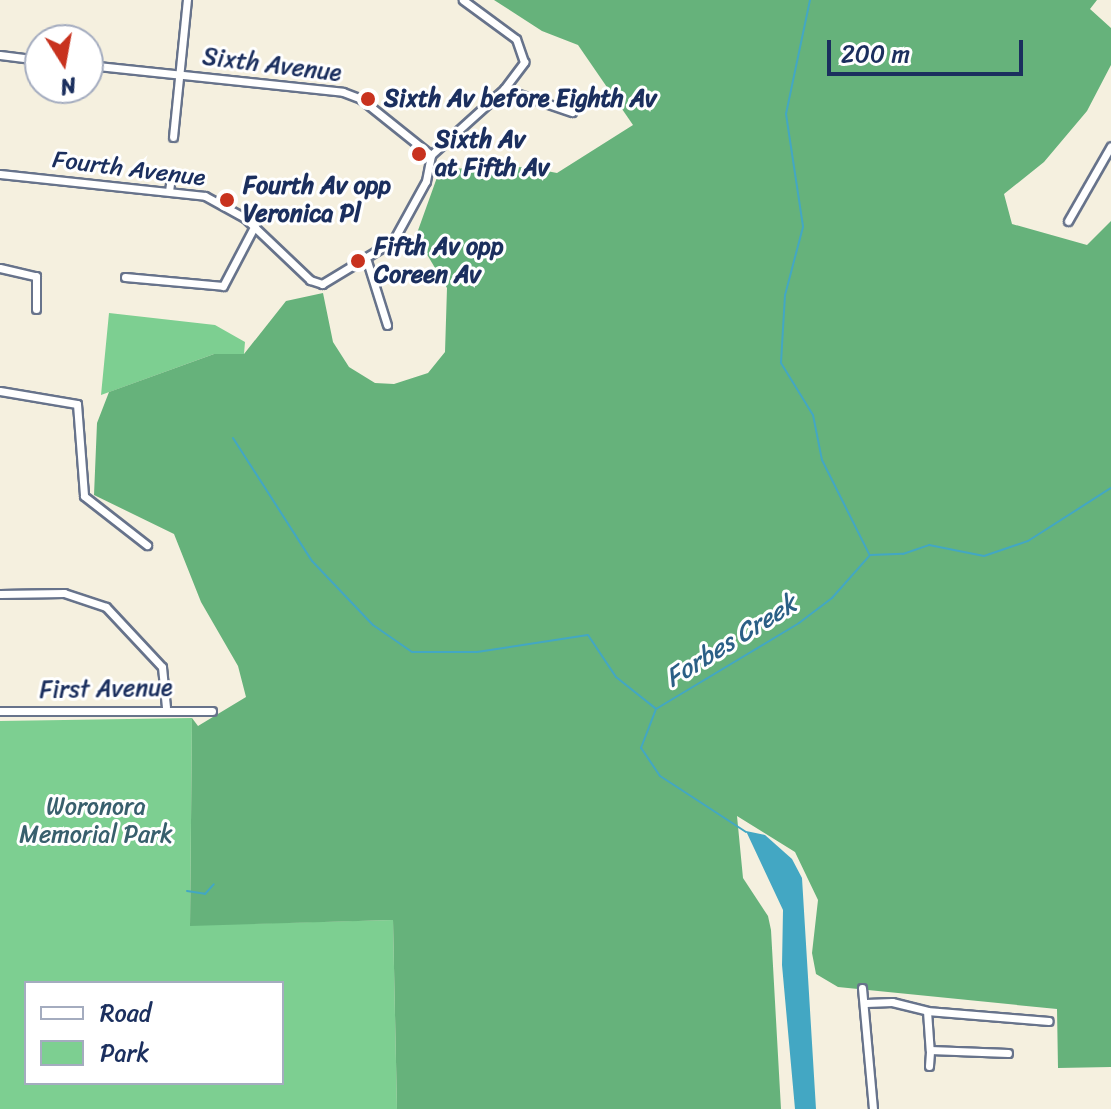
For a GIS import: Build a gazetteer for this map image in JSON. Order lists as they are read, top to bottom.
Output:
{
  "streets": {
    "street": ["Sixth Avenue", "Fourth Avenue", "First Avenue"]
  },
  "water": ["Forbes Creek"],
  "parks": ["Woronora Memorial Park"],
  "places": [
    "Sixth Av before Eighth Av",
    "Sixth Av at Fifth Av",
    "Fourth Av opp Veronica Pl",
    "Fifth Av opp Coreen Av"
  ],
  "legend": ["Road", "Park"],
  "scale_bar": "200 m",
  "north": "bottom"
}
